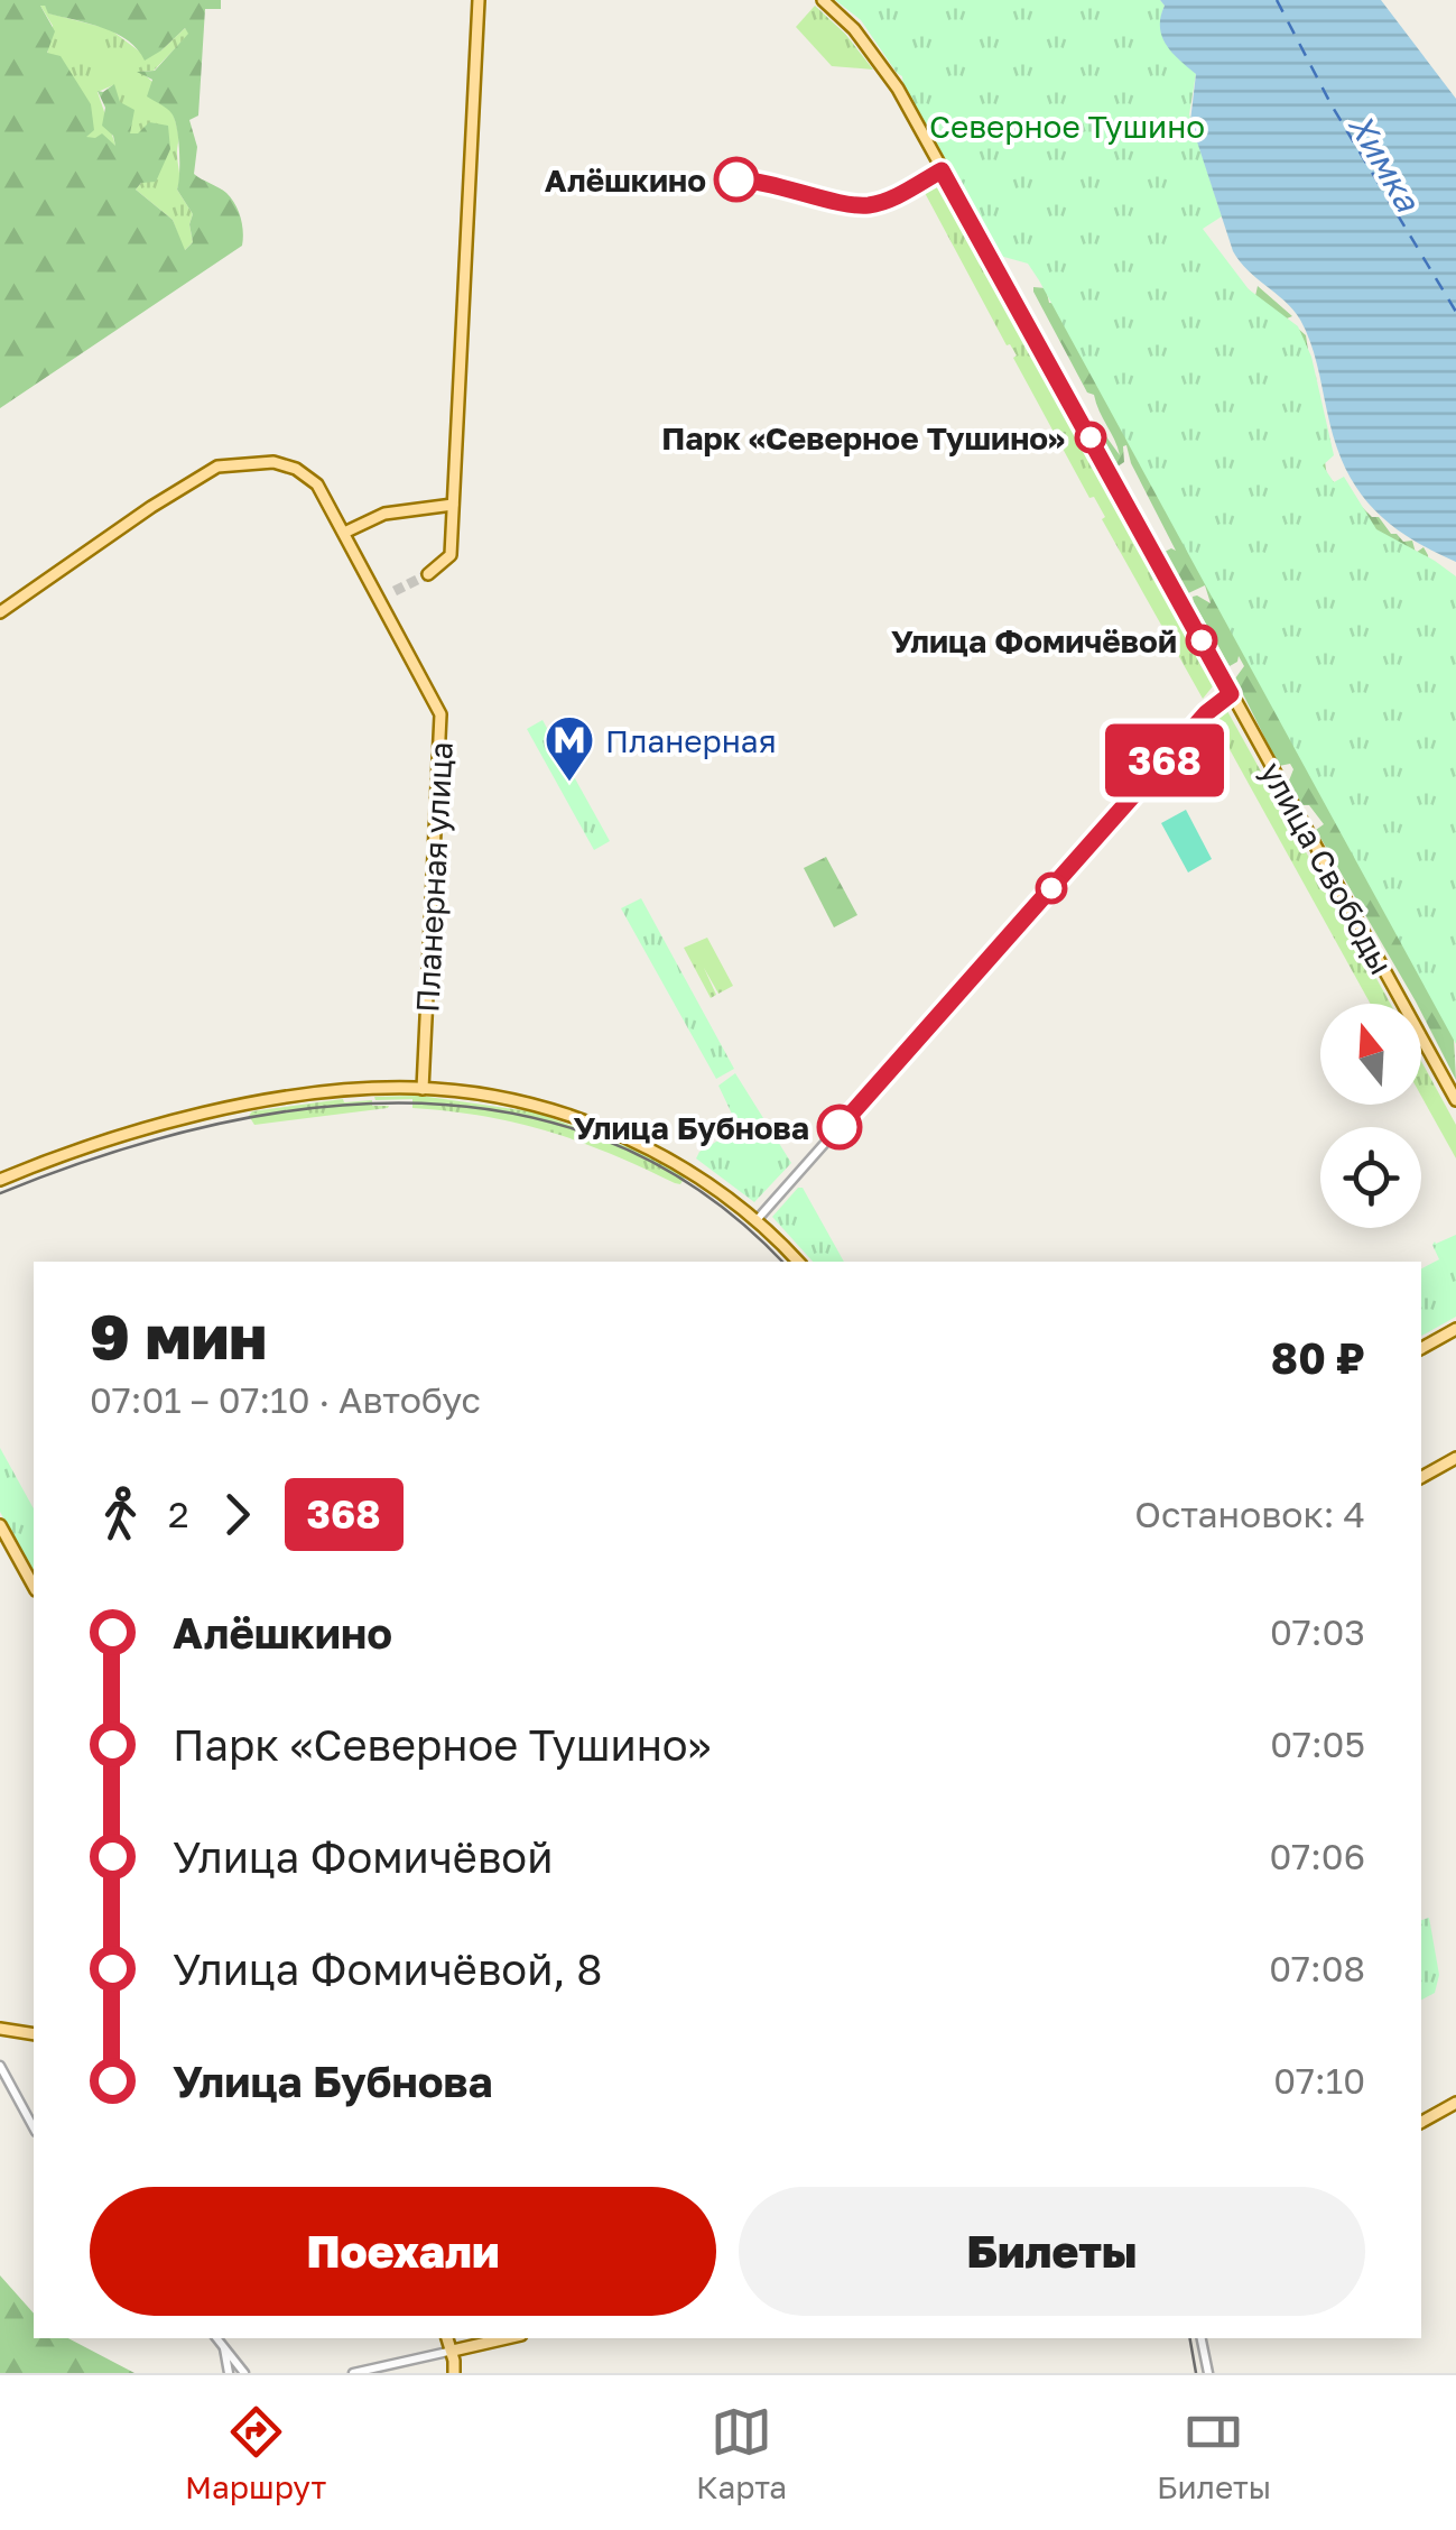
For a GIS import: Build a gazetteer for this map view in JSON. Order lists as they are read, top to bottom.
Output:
{
  "streets": {
    "main road": ["улица Свободы", "Планерная улица"]
  },
  "water": ["Химка"],
  "parks": ["Северное Тушино"],
  "places": {
    "other": [
      "Алёшкино",
      "Парк «Северное Тушино»",
      "Улица Фомичёвой",
      "Улица Бубнова"
    ],
    "metro station": ["Планерная"]
  },
  "lines": ["bus line 368"],
  "north": "top",
  "page": {
    "on_map": "368",
    "heading": ["9 мин", "07:01 – 07:10 · Автобус", "80 ₽"],
    "legs": ["2", "368", "Остановок: 4"],
    "list": [
      {
        "name": "Алёшкино",
        "value": "07:03"
      },
      {
        "name": "Парк «Северное Тушино»",
        "value": "07:05"
      },
      {
        "name": "Улица Фомичёвой",
        "value": "07:06"
      },
      {
        "name": "Улица Фомичёвой, 8",
        "value": "07:08"
      },
      {
        "name": "Улица Бубнова",
        "value": "07:10"
      }
    ],
    "buttons": ["Поехали", "Билеты"],
    "tabs": ["Маршрут", "Карта", "Билеты"]
  }
}
